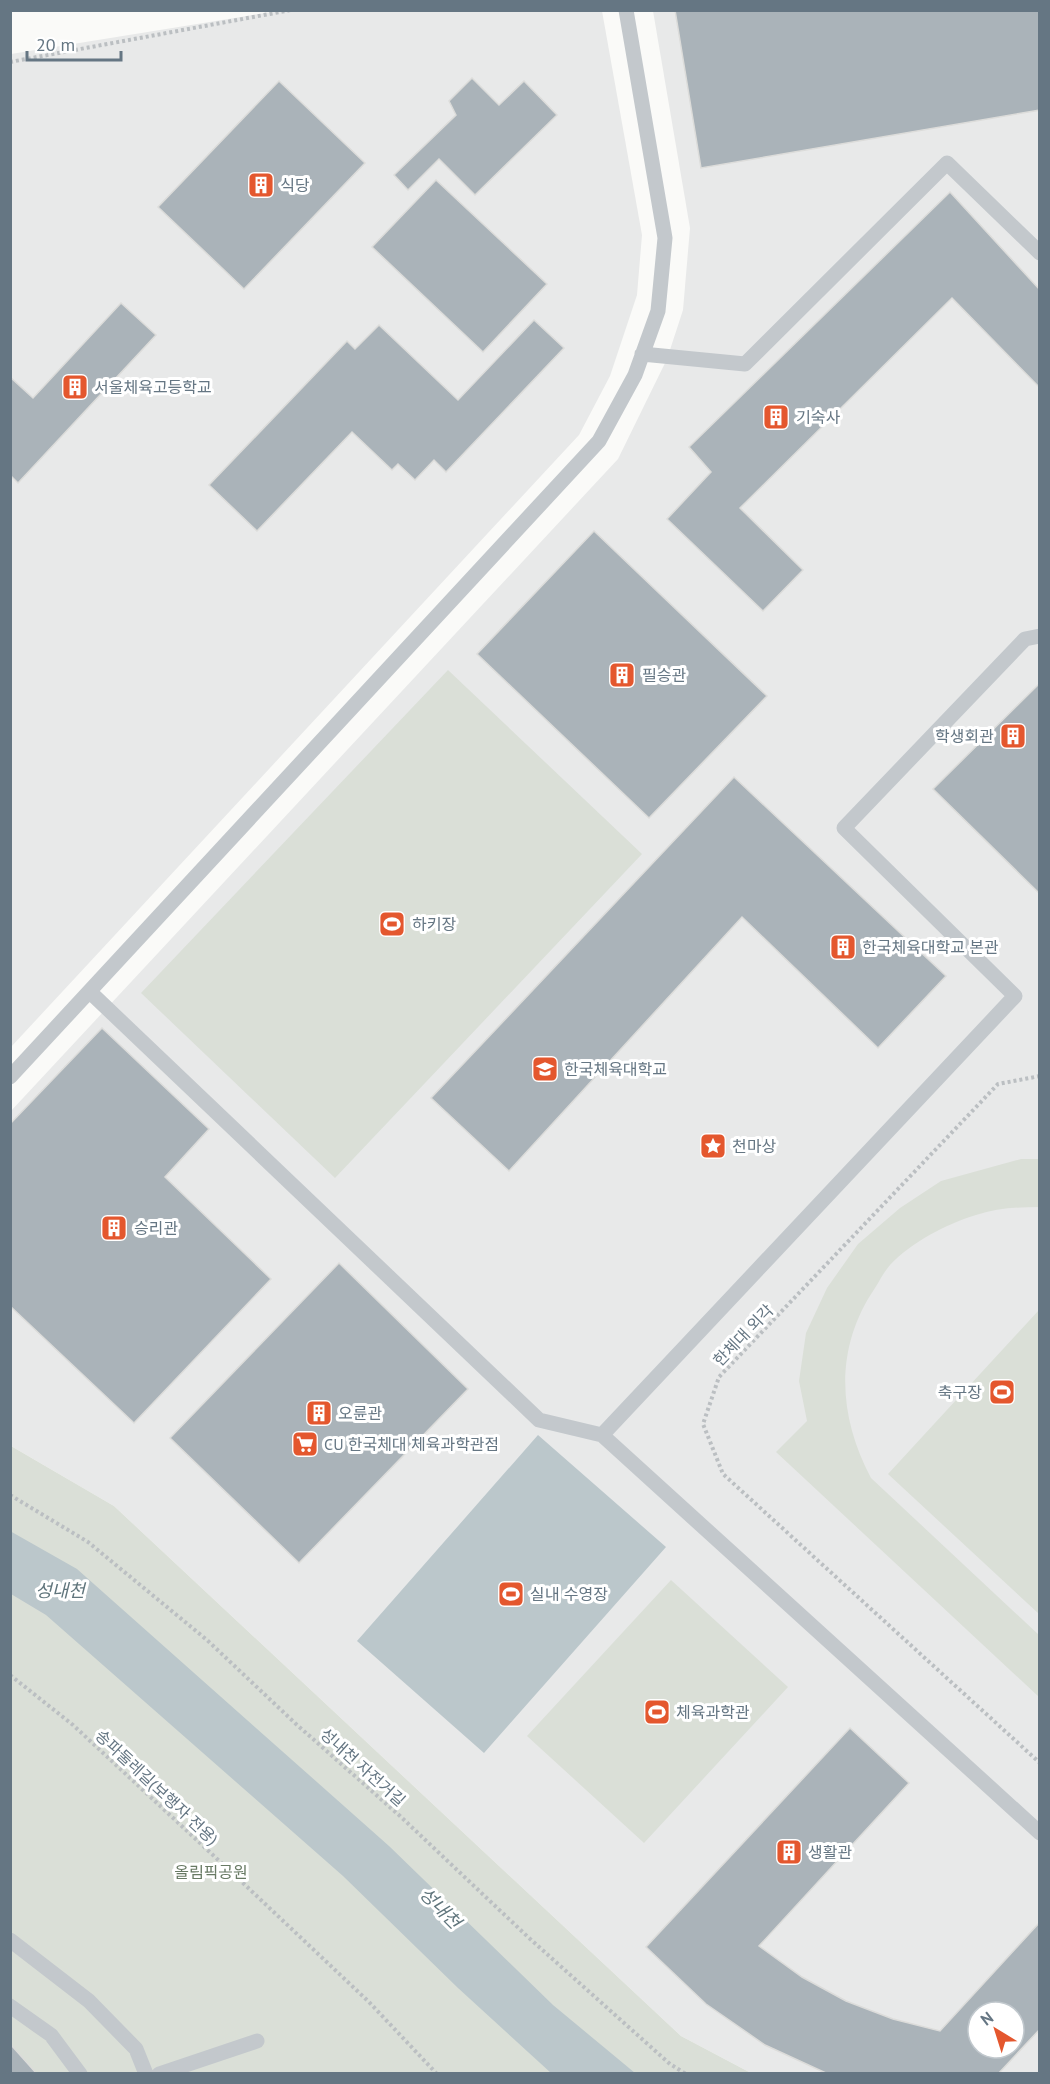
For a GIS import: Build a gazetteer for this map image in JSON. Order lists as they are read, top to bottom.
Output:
{
  "streets": {
    "path": ["한체대 외각", "성내천 자전거길", "송파둘레길(보행자 전용)"]
  },
  "water": ["성내천"],
  "parks": ["올림픽공원"],
  "places": {
    "building": [
      "식당",
      "서울체육고등학교",
      "기숙사",
      "필승관",
      "학생회관",
      "한국체육대학교 본관",
      "승리관",
      "오륜관",
      "생활관"
    ],
    "sports": [
      "하키장",
      "축구장",
      "실내 수영장",
      "체육과학관"
    ],
    "school or university": ["한국체육대학교"],
    "place": ["천마상"],
    "supermarket": ["CU 한국체대 체육과학관점"]
  },
  "scale_bar": "20 m",
  "north": "top left"
}
